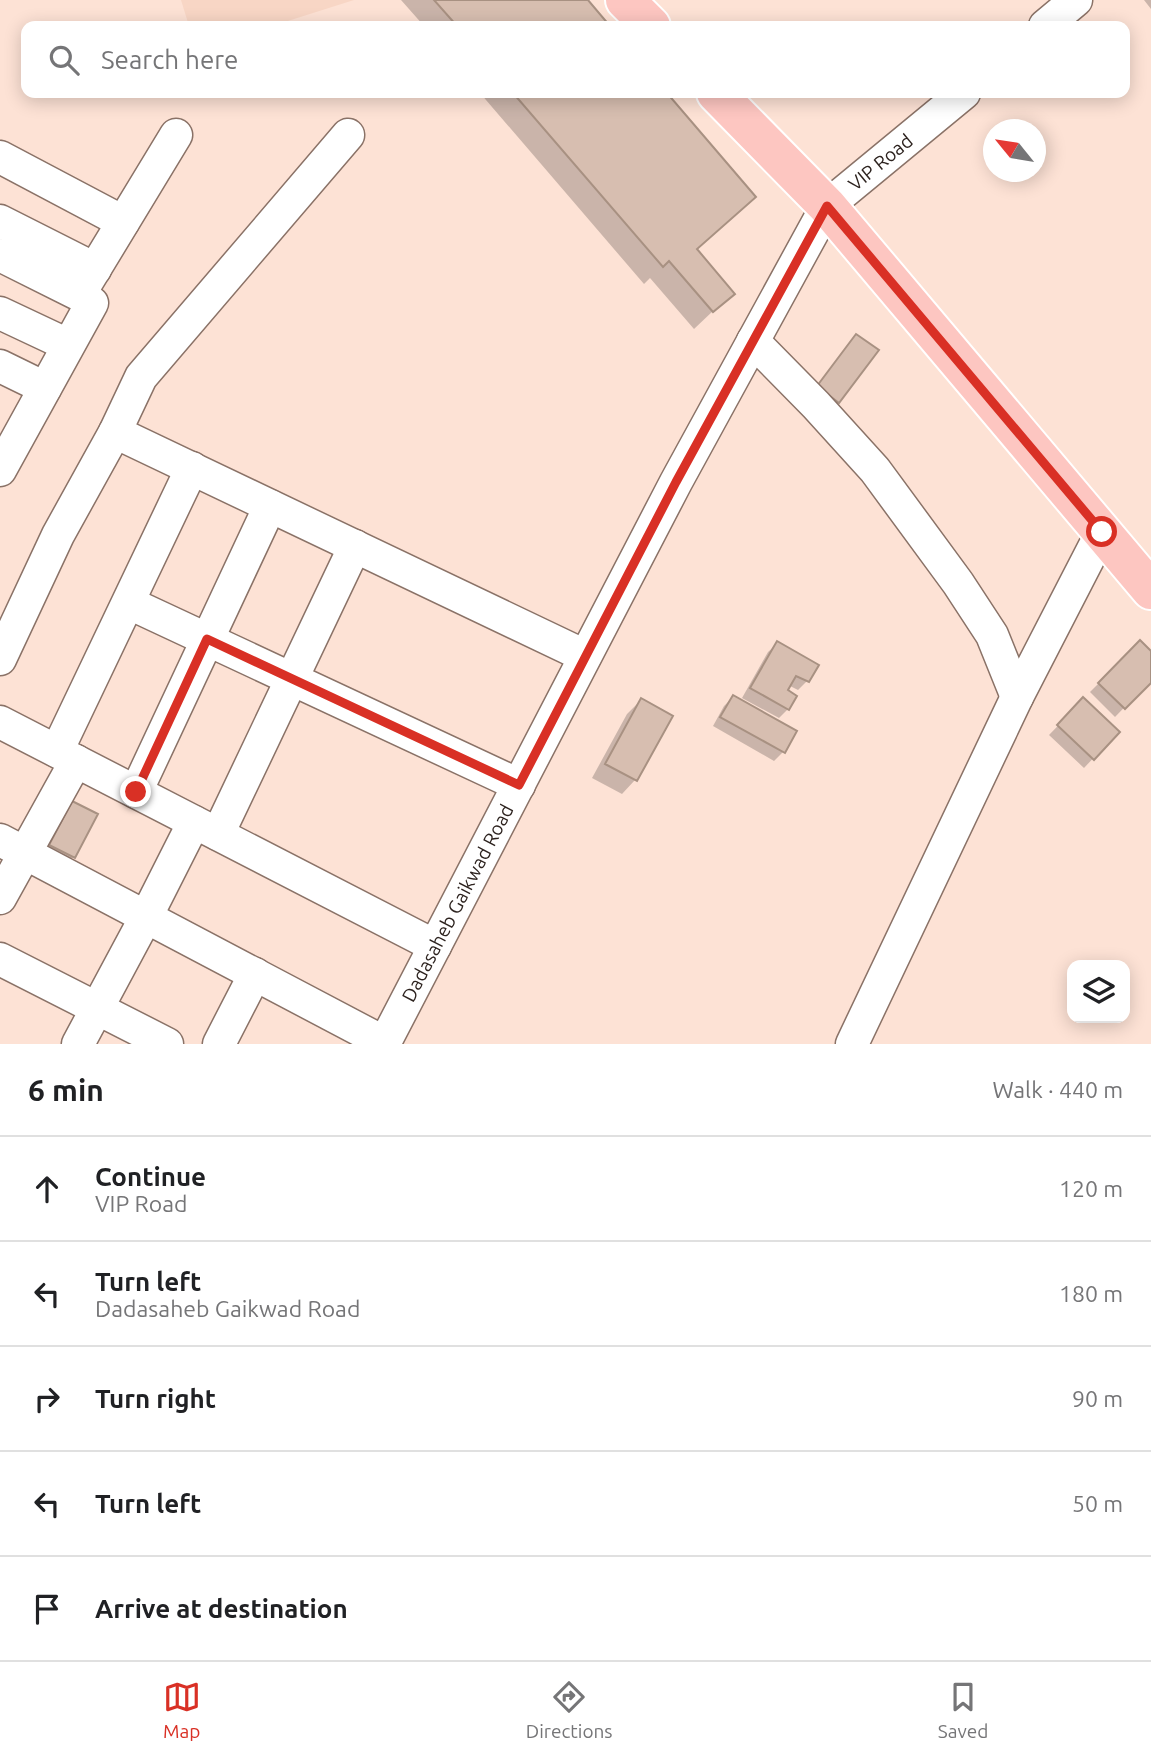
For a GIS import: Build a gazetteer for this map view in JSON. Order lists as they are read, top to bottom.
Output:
{
  "streets": {
    "street": ["VIP Road", "Dadasaheb Gaikwad Road"]
  },
  "crossings": [
    ["VIP Road", "Dadasaheb Gaikwad Road"]
  ],
  "north": "top left",
  "page": {
    "search": "Search here",
    "heading": ["6 min", "Walk · 440 m"],
    "list": [
      ["Continue", "VIP Road", "120 m"],
      ["Turn left", "Dadasaheb Gaikwad Road", "180 m"],
      ["Turn right", "90 m"],
      ["Turn left", "50 m"],
      "Arrive at destination"
    ],
    "nav": ["Map", "Directions", "Saved"]
  }
}
